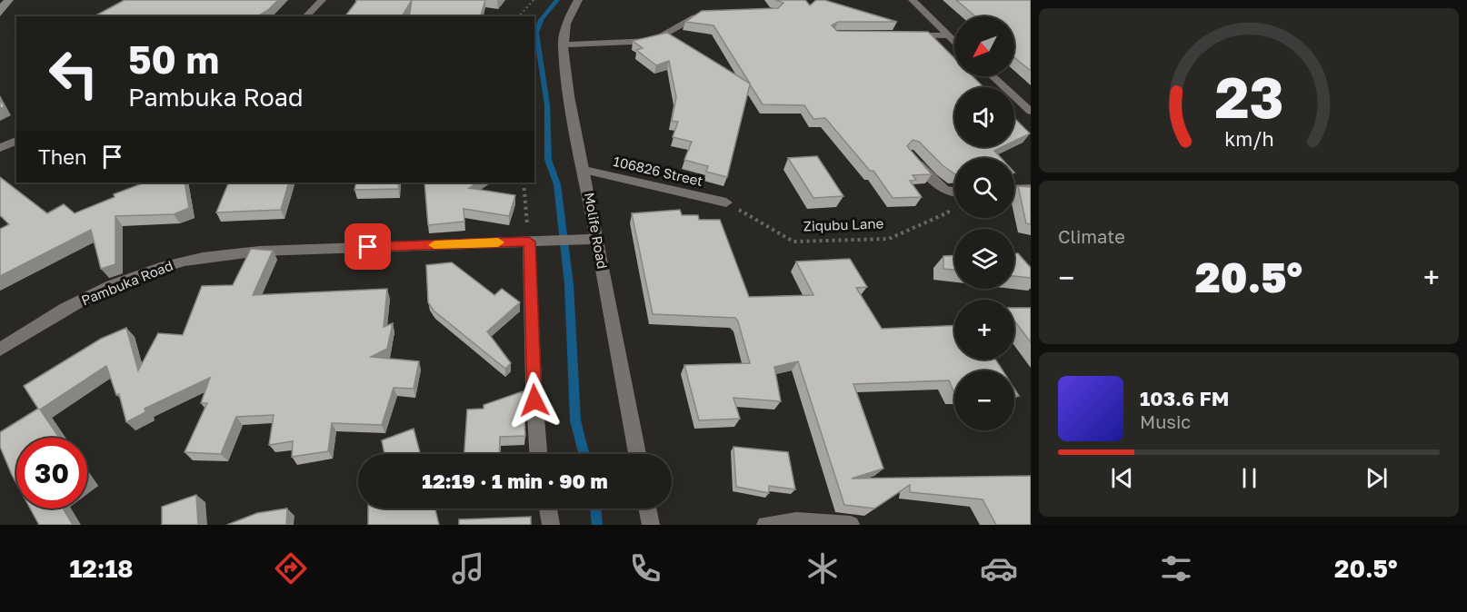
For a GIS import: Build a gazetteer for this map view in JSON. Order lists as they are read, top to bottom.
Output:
{
  "streets": {
    "street": ["106826 Street", "Molife Road", "Pambuka Road"],
    "path": ["Ziqubu Lane"]
  },
  "crossings": [
    ["106826 Street", "Ziqubu Lane"],
    ["106826 Street", "Molife Road"],
    ["Molife Road", "Pambuka Road"]
  ],
  "north": "bottom left",
  "page": {
    "map_buttons": ["+", "−"],
    "turn": ["50 m", "Pambuka Road"],
    "then": "Then",
    "tile": "Climate",
    "heat": ["−", "20.5°", "+"],
    "song": ["103.6 FM", "Music"],
    "limit": "30",
    "trip": "12:19 · 1 min · 90 m",
    "tabs": ["12:18", "20.5°"],
    "gauge": ["23", "km/h"]
  }
}
